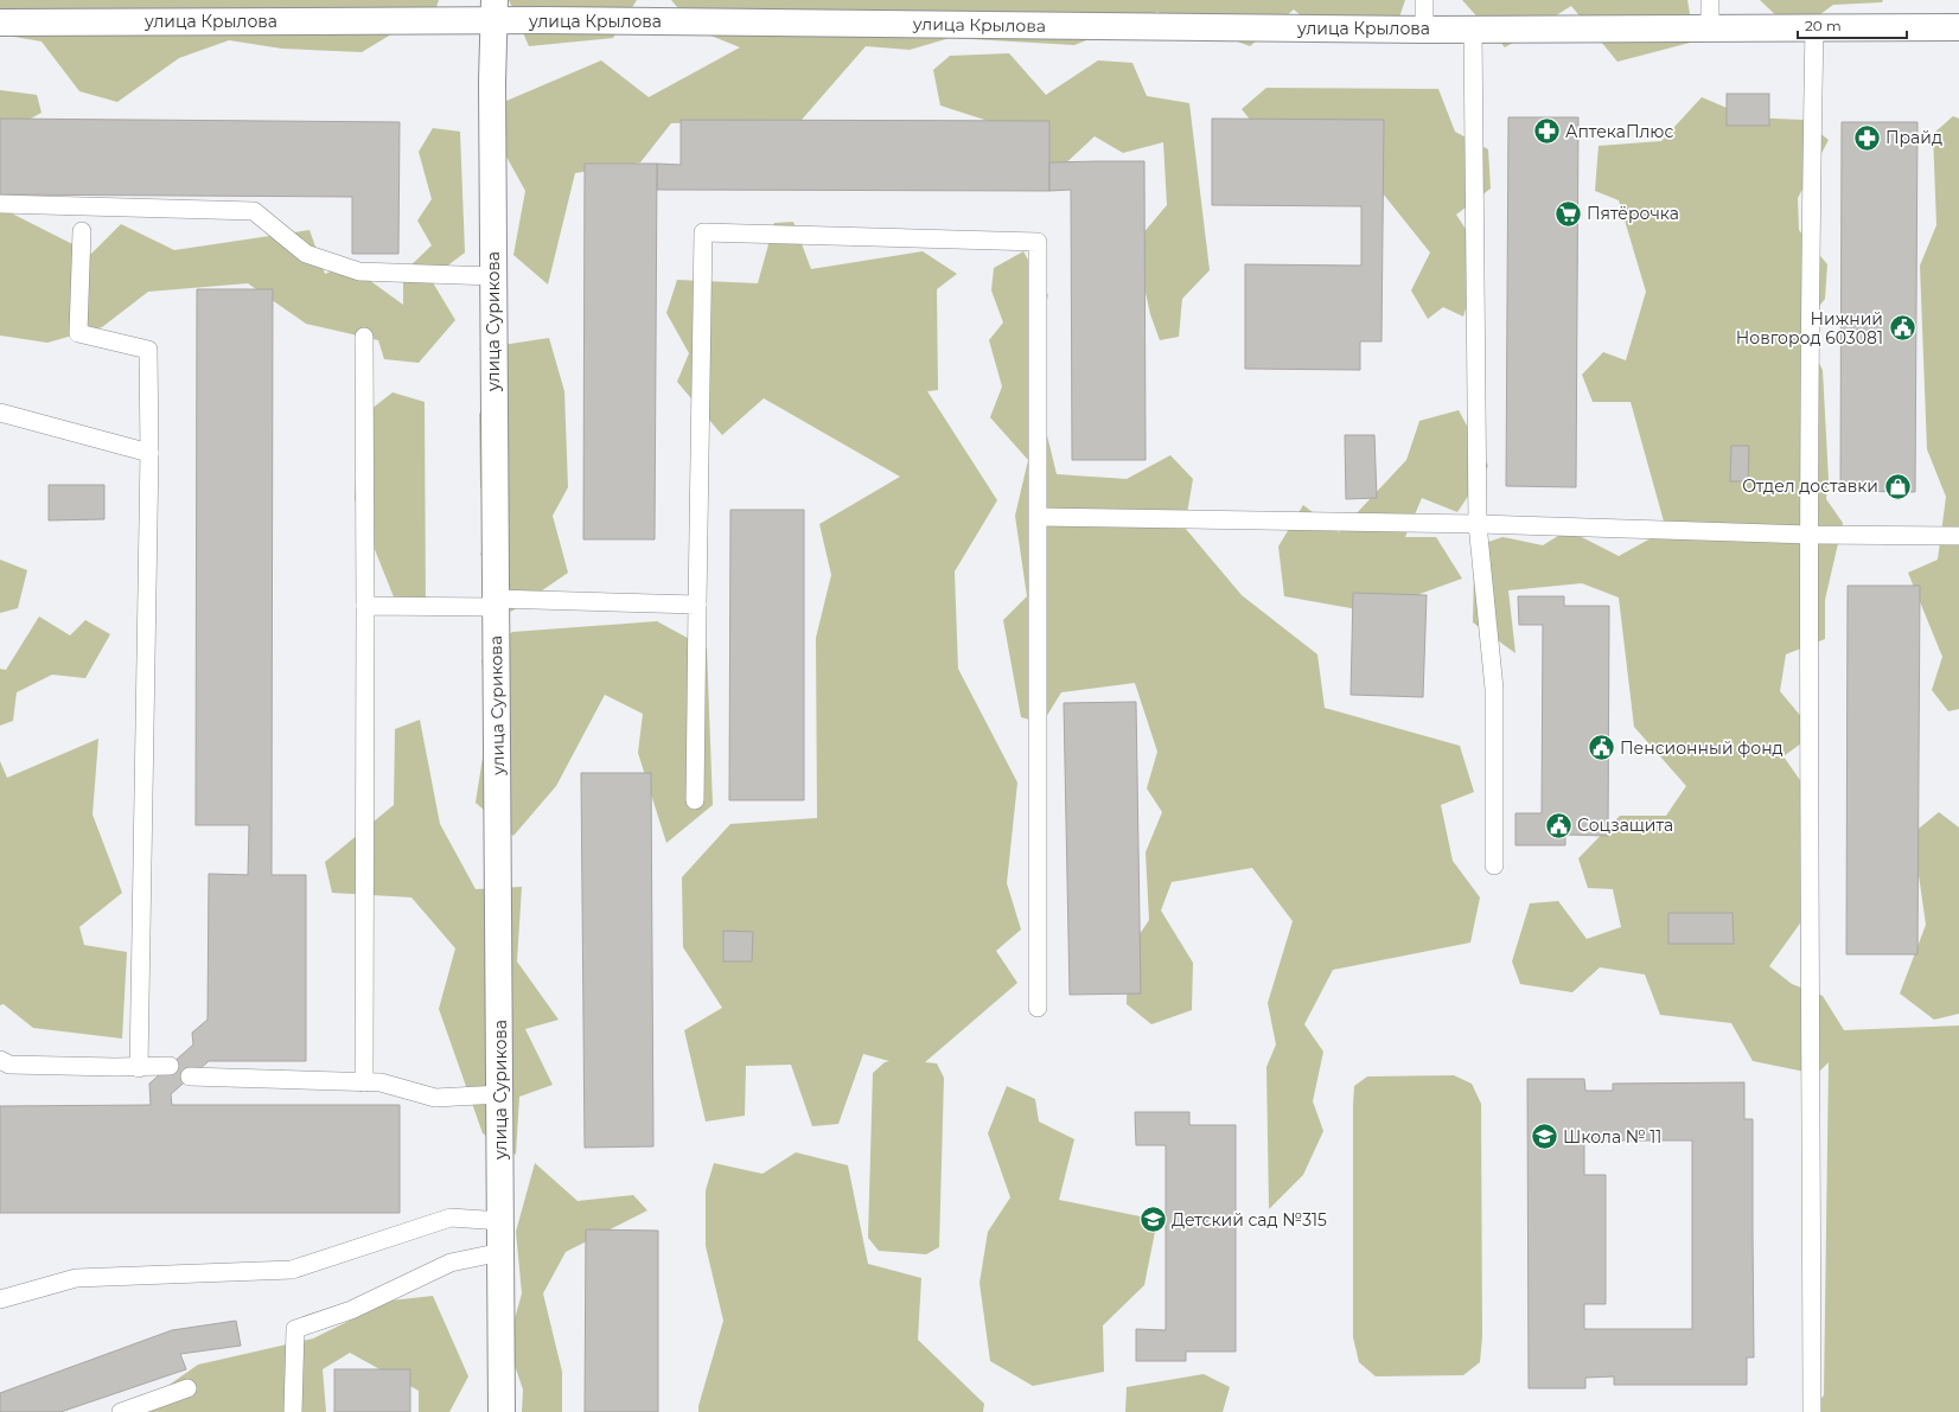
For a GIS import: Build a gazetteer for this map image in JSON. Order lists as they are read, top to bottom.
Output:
{
  "streets": {
    "street": ["улица Крылова", "улица Сурикова"]
  },
  "crossings": [
    ["улица Крылова", "улица Сурикова"]
  ],
  "places": {
    "pharmacy": ["АптекаПлюс", "Прайд"],
    "supermarket": ["Пятёрочка"],
    "public building": ["Нижний Новгород 603081", "Пенсионный фонд", "Соцзащита"],
    "shop": ["Отдел доставки"],
    "school or university": ["Школа № 11", "Детский сад №315"]
  },
  "scale_bar": "20 m"
}
